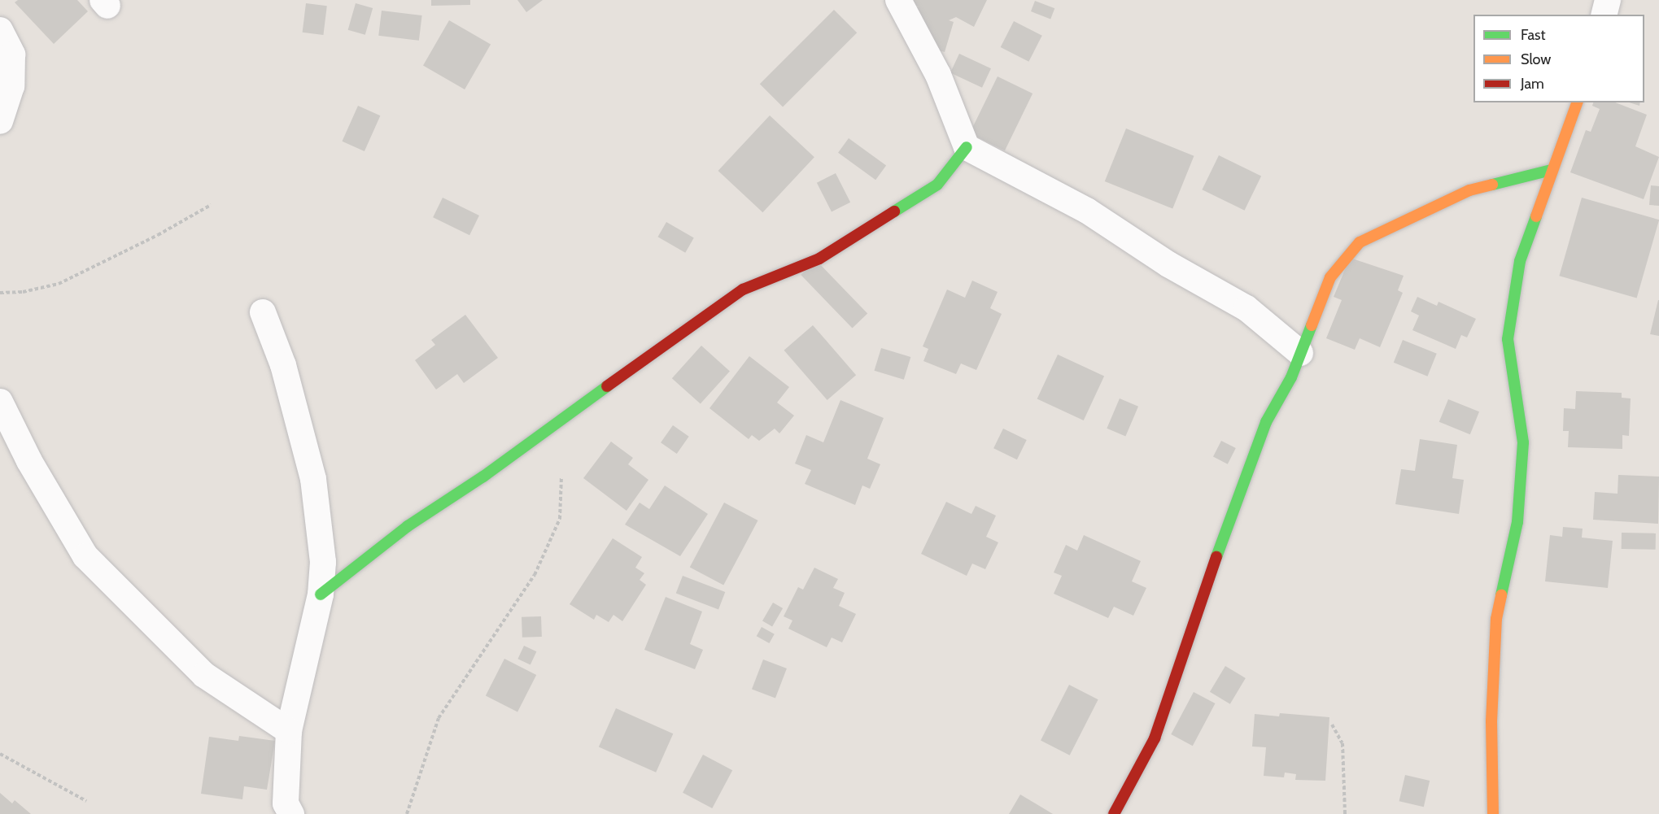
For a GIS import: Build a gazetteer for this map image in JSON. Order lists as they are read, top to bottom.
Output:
{
  "legend": ["Fast", "Slow", "Jam"]
}
